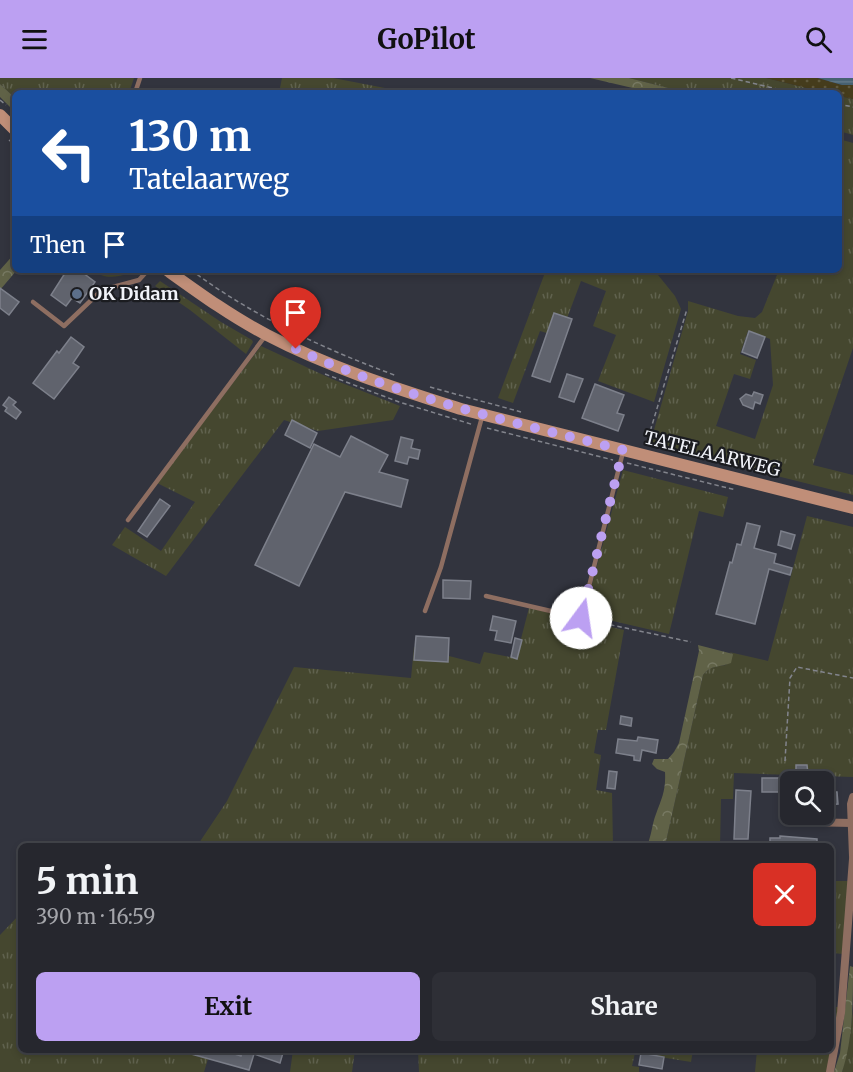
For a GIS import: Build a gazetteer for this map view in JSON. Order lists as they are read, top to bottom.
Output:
{
  "streets": {
    "main road": ["TATELAARWEG"]
  },
  "places": ["OK Didam"],
  "page": {
    "header": "GoPilot",
    "turn": ["130 m", "Tatelaarweg"],
    "then": "Then",
    "heading": ["5 min", "390 m · 16:59"],
    "buttons": ["Exit", "Share"]
  }
}
